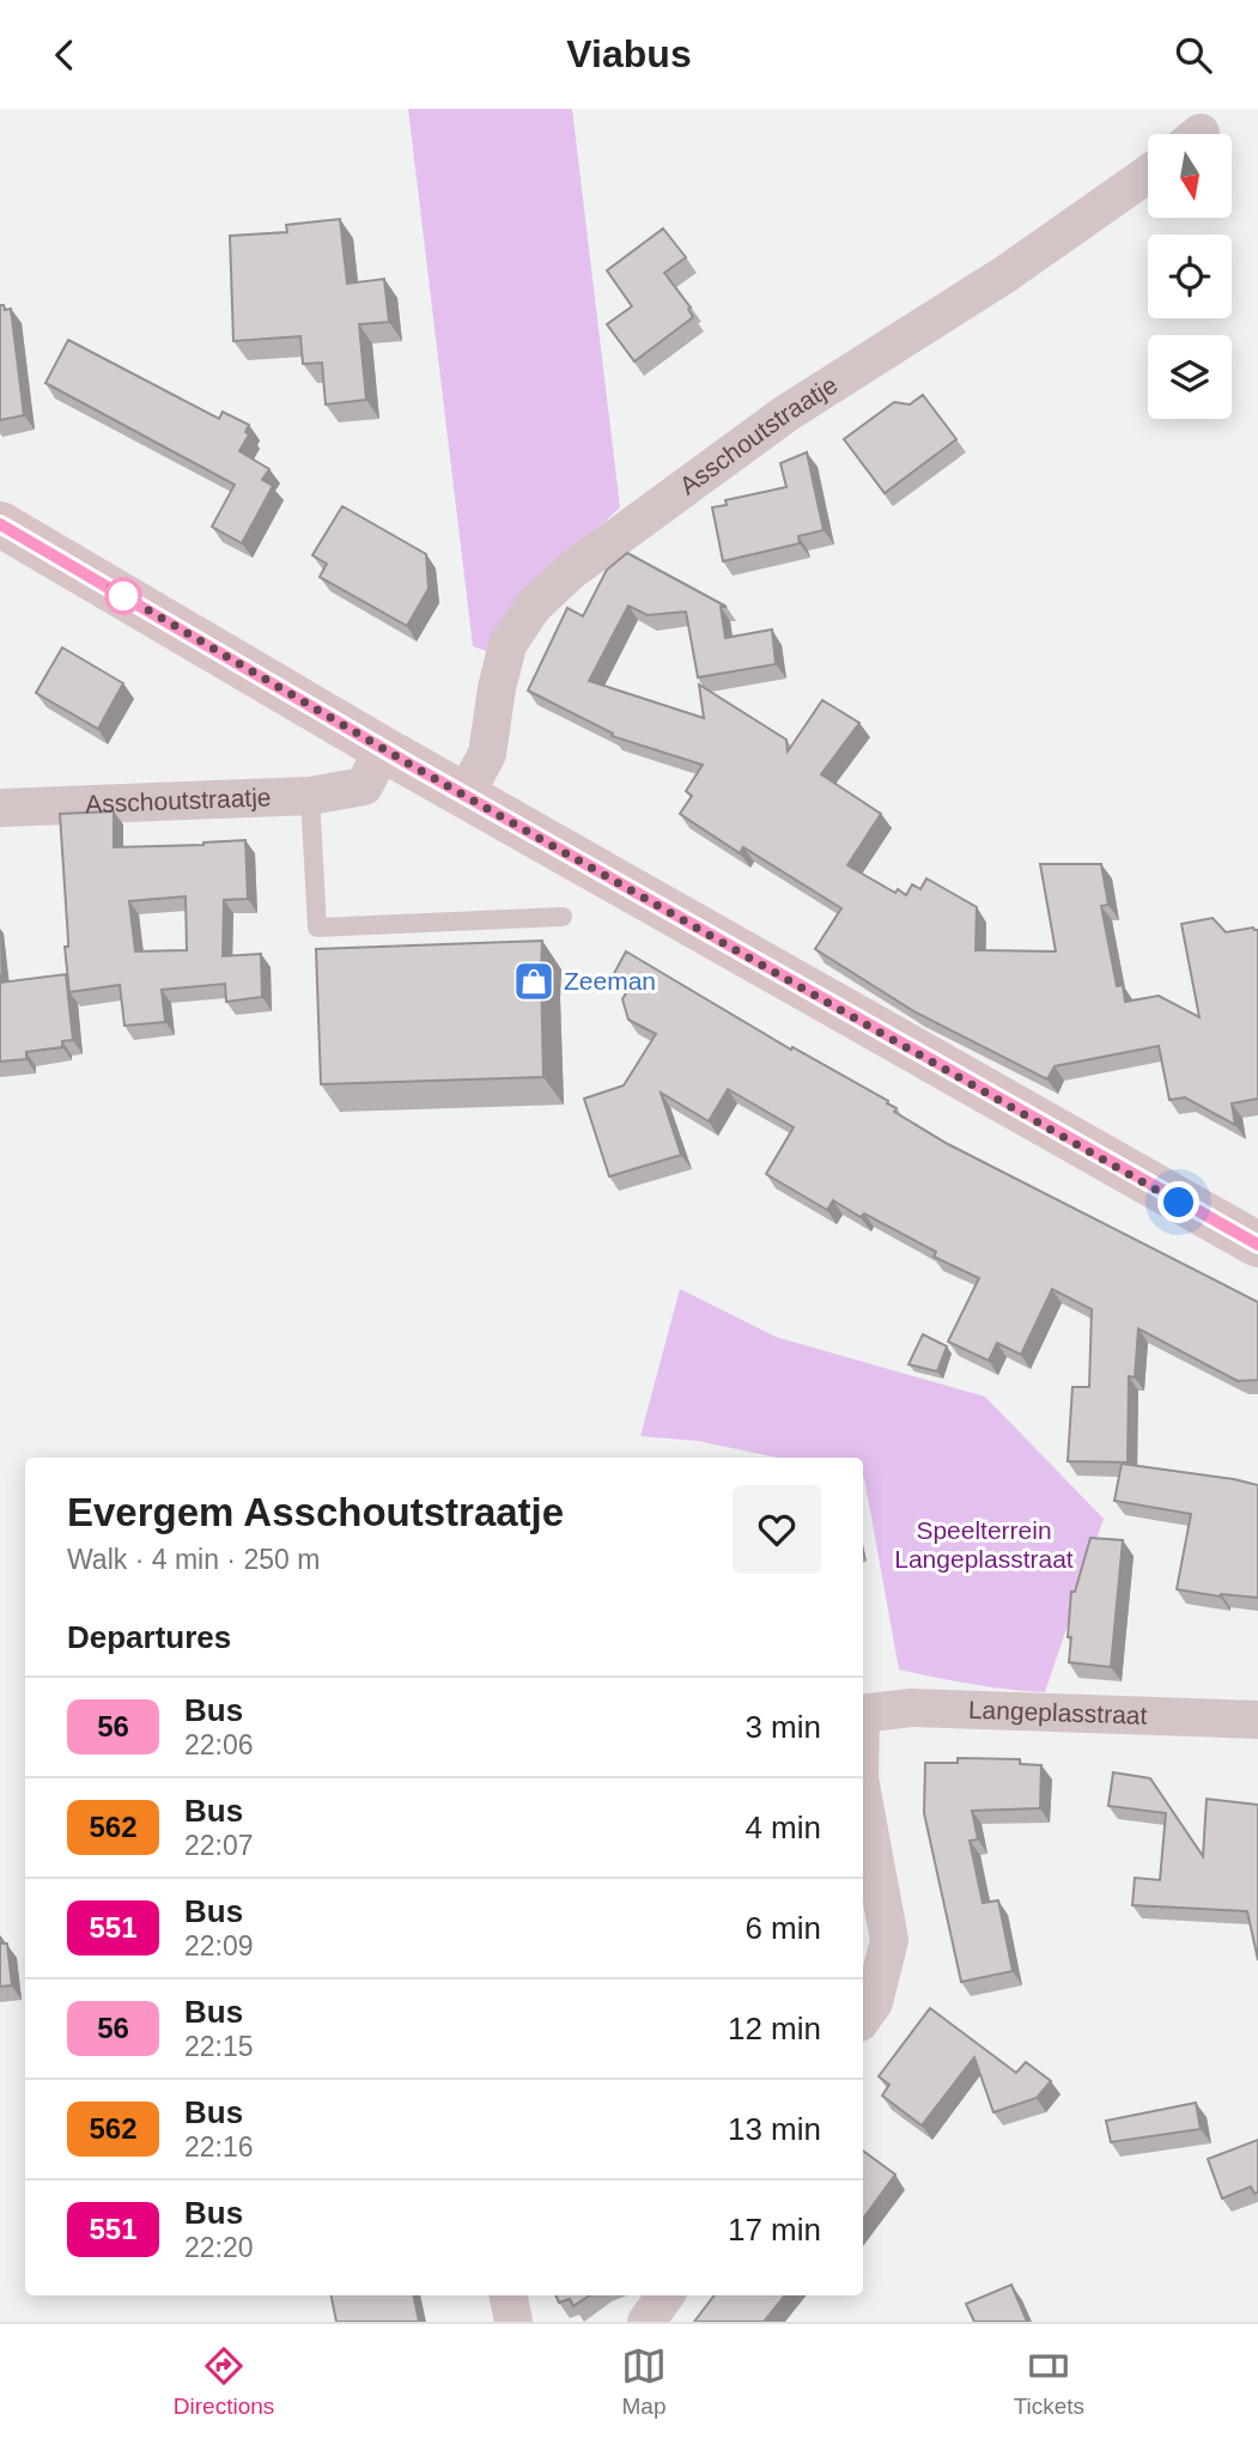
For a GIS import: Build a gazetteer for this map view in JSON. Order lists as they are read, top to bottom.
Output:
{
  "streets": {
    "street": ["Asschoutstraatje", "Langeplasstraat"]
  },
  "parks": ["Speelterrein Langeplasstraat"],
  "places": {
    "shop": ["Zeeman"]
  },
  "lines": ["bus line 56"],
  "north": "bottom",
  "page": {
    "header": "Viabus",
    "heading": [
      ["Evergem Asschoutstraatje", "Walk · 4 min · 250 m"],
      "Departures"
    ],
    "list": [
      {
        "mark": "56",
        "name": "Bus",
        "note": "22:06",
        "value": "3 min"
      },
      {
        "mark": "562",
        "name": "Bus",
        "note": "22:07",
        "value": "4 min"
      },
      {
        "mark": "551",
        "name": "Bus",
        "note": "22:09",
        "value": "6 min"
      },
      {
        "mark": "56",
        "name": "Bus",
        "note": "22:15",
        "value": "12 min"
      },
      {
        "mark": "562",
        "name": "Bus",
        "note": "22:16",
        "value": "13 min"
      },
      {
        "mark": "551",
        "name": "Bus",
        "note": "22:20",
        "value": "17 min"
      }
    ],
    "tabs": ["Directions", "Map", "Tickets"]
  }
}
